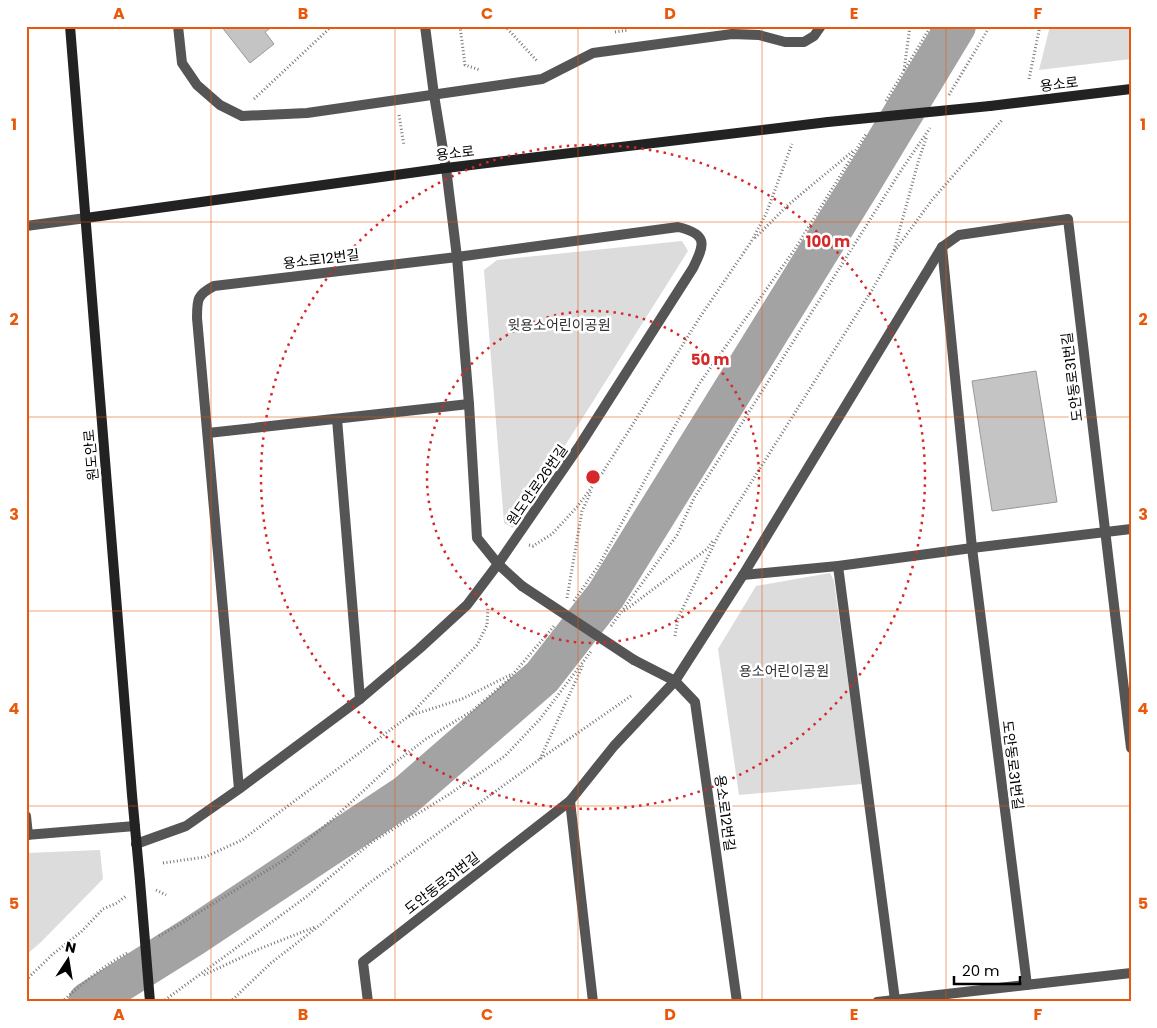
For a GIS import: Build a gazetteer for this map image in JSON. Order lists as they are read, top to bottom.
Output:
{
  "streets": {
    "street": [
      "용소로",
      "용소로12번길",
      "도안동로31번길",
      "원도안로",
      "원도안로26번길"
    ]
  },
  "crossings": [
    ["용소로", "원도안로"],
    ["용소로12번길", "도안동로31번길"],
    ["용소로12번길", "원도안로26번길"],
    ["원도안로", "원도안로26번길"]
  ],
  "parks": ["윗용소어린이공원", "용소어린이공원"],
  "scale_bar": "20 m",
  "north": "top",
  "grid": {
    "columns": [
      "A",
      "B",
      "C",
      "D",
      "E",
      "F"
    ],
    "rows": [
      "1",
      "2",
      "3",
      "4",
      "5"
    ]
  },
  "rings": ["100 m", "50 m"]
}
